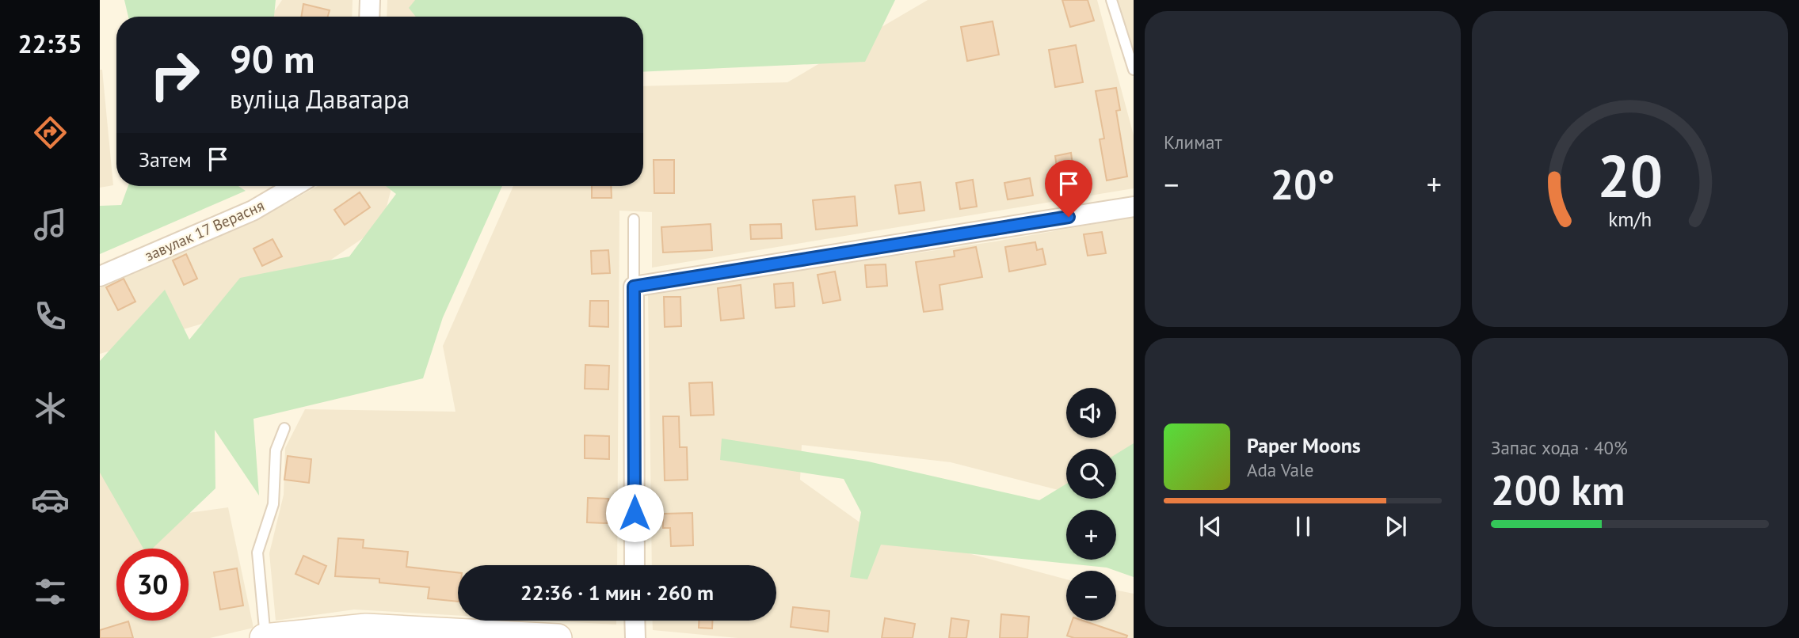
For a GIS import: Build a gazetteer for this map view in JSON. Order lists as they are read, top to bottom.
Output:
{
  "streets": {
    "street": ["завулак 17 Верасня"]
  },
  "page": {
    "tabs": "22:35",
    "tile": [
      "Климат",
      ["Запас хода · 40%", "200 km"]
    ],
    "turn": ["90 m", "вуліца Даватара"],
    "then": "Затем",
    "heat": ["−", "20°", "+"],
    "map_buttons": ["+", "−"],
    "song": ["Paper Moons", "Ada Vale"],
    "limit": "30",
    "trip": "22:36 · 1 мин · 260 m",
    "gauge": ["20", "km/h"]
  }
}
